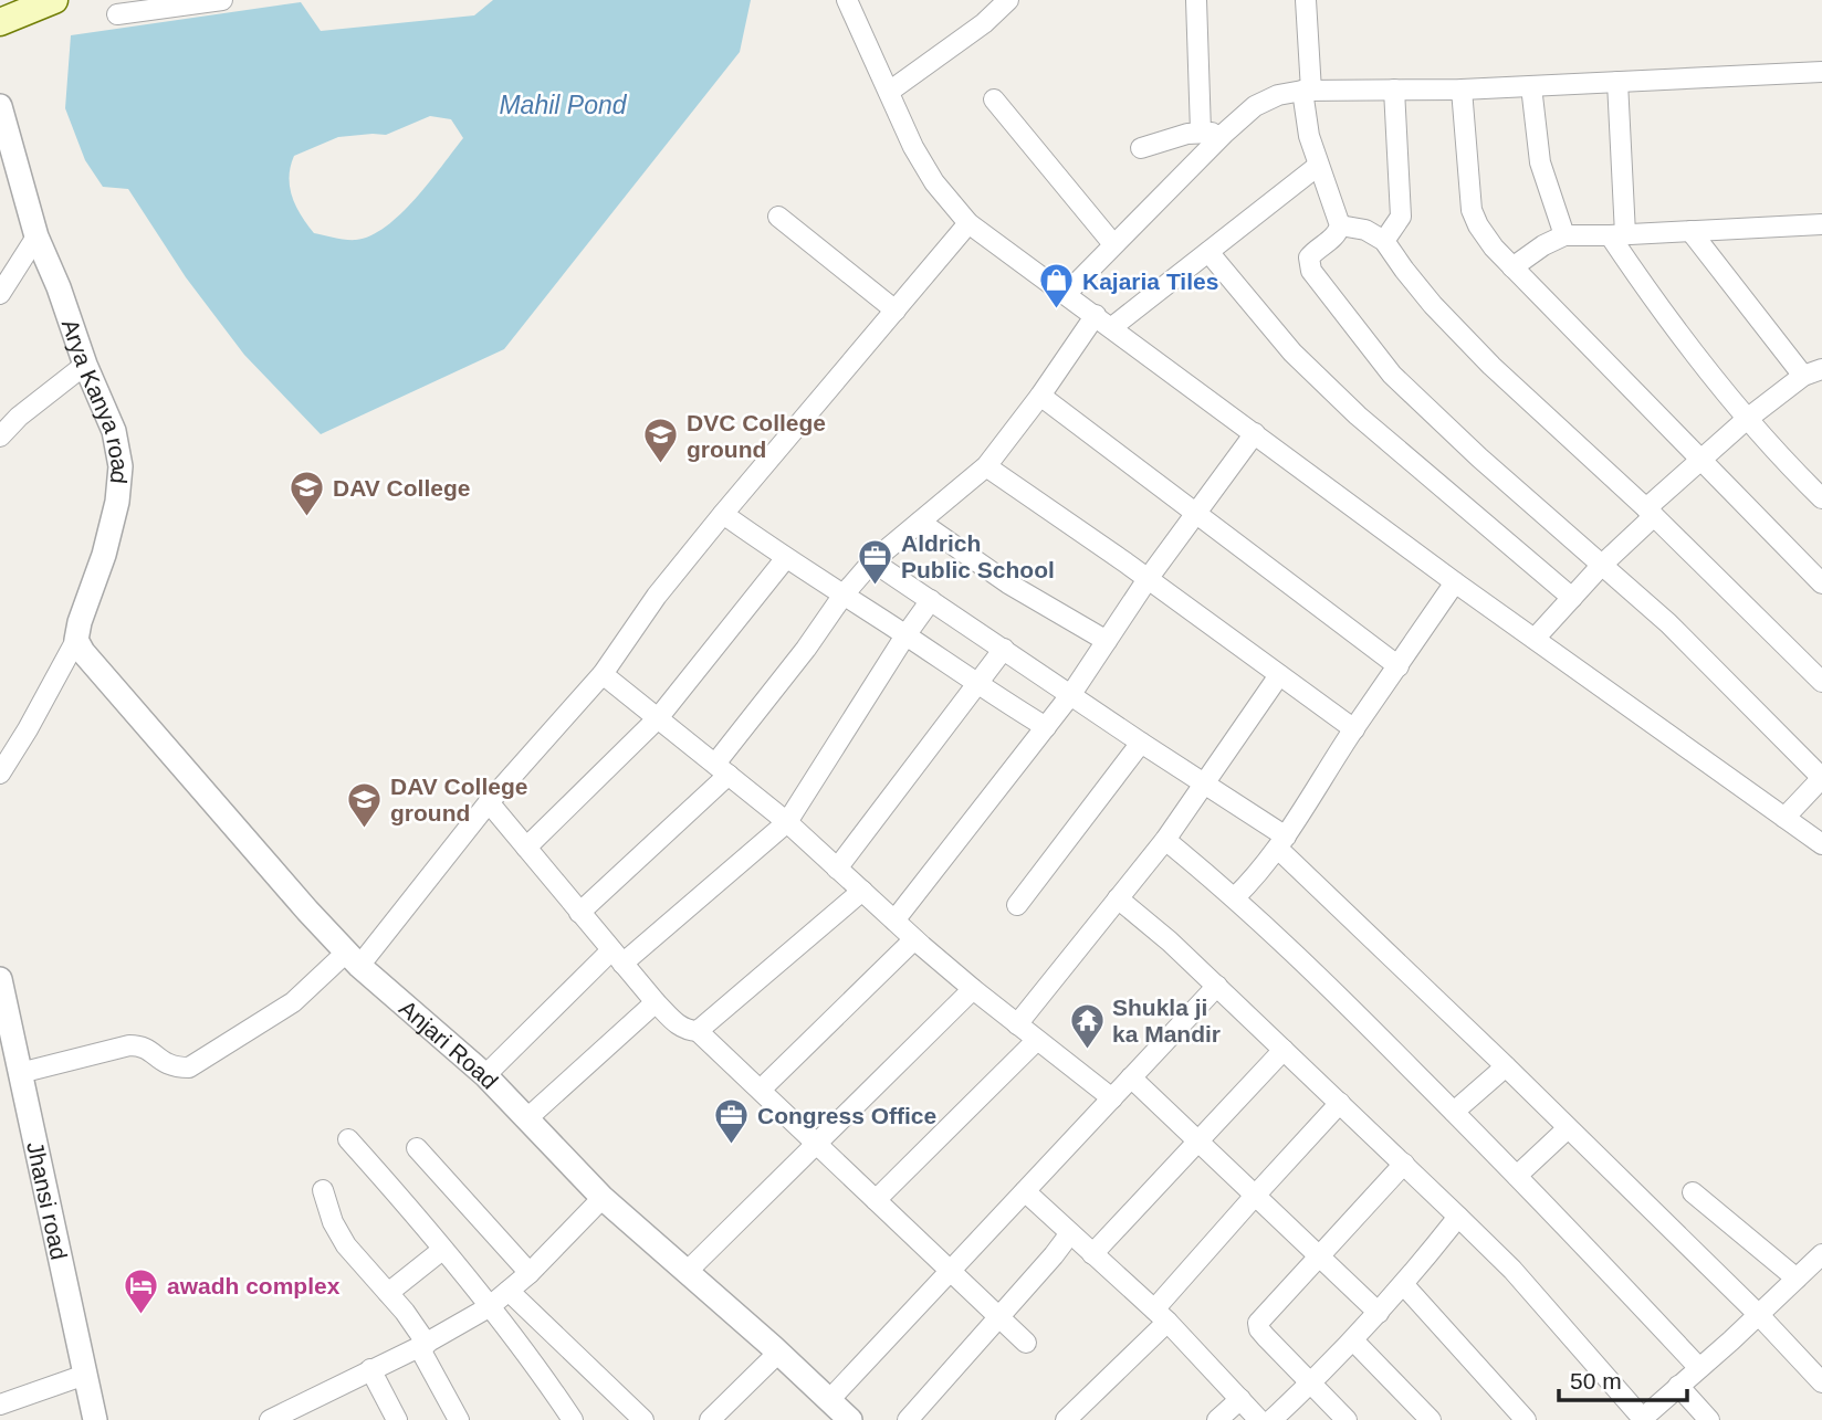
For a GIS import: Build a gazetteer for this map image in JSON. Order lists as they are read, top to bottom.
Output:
{
  "streets": {
    "street": ["Arya Kanya road", "Anjari Road", "Jhansi road"]
  },
  "crossings": [
    ["Arya Kanya road", "Anjari Road"]
  ],
  "water": ["Mahil Pond"],
  "places": {
    "shop": ["Kajaria Tiles"],
    "school or university": ["DVC College ground", "DAV College", "DAV College ground"],
    "office": ["Aldrich Public School", "Congress Office"],
    "temple": ["Shukla ji ka Mandir"],
    "hotel": ["awadh complex"]
  },
  "scale_bar": "50 m"
}
